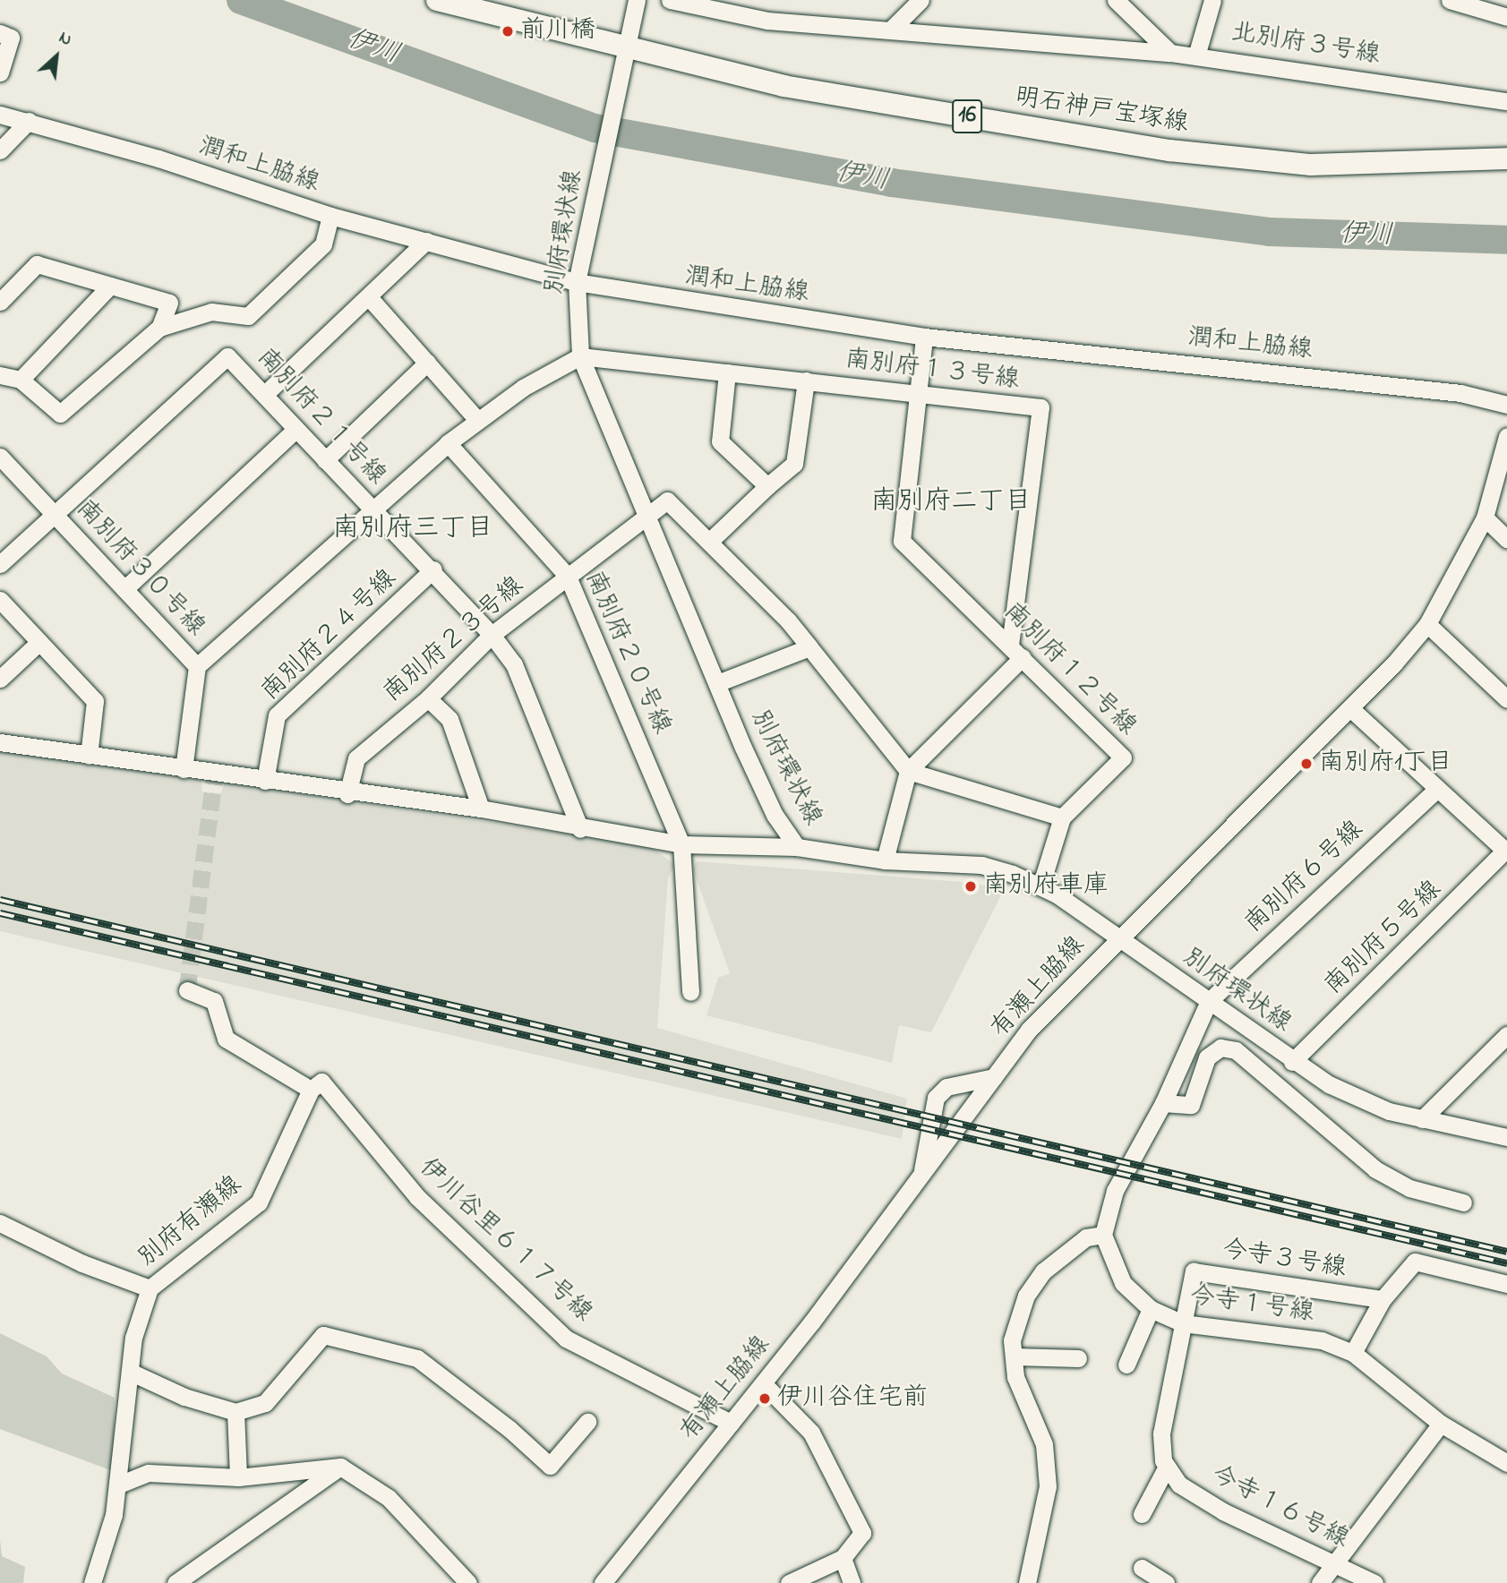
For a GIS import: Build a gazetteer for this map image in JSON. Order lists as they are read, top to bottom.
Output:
{
  "streets": {
    "main road": ["明石神戸宝塚線", "16"],
    "street": [
      "北別府３号線",
      "潤和上脇線",
      "別府環状線",
      "南別府１３号線",
      "南別府２１号線",
      "南別府３０号線",
      "南別府２４号線",
      "南別府２３号線",
      "南別府２０号線",
      "南別府１２号線",
      "南別府６号線",
      "南別府５号線",
      "有瀬上脇線",
      "別府有瀬線",
      "伊川谷里６１７号線",
      "今寺３号線",
      "今寺１号線",
      "今寺１６号線"
    ]
  },
  "crossings": [
    ["明石神戸宝塚線", "別府環状線"],
    ["潤和上脇線", "別府環状線"],
    ["潤和上脇線", "南別府１２号線"],
    ["別府環状線", "南別府１３号線"],
    ["別府環状線", "南別府２３号線"],
    ["別府環状線", "南別府６号線"],
    ["別府環状線", "南別府５号線"],
    ["別府環状線", "有瀬上脇線"],
    ["南別府１３号線", "南別府１２号線"],
    ["南別府２１号線", "南別府３０号線"],
    ["南別府２１号線", "南別府２４号線"],
    ["南別府２１号線", "南別府２３号線"],
    ["南別府２３号線", "南別府２０号線"],
    ["有瀬上脇線", "伊川谷里６１７号線"],
    ["別府有瀬線", "伊川谷里６１７号線"],
    ["今寺３号線", "今寺１号線"]
  ],
  "districts": ["南別府二丁目", "南別府三丁目"],
  "water": ["伊川"],
  "places": [
    "前川橋",
    "南別府1丁目",
    "南別府車庫",
    "伊川谷住宅前"
  ],
  "north": "top right"
}
